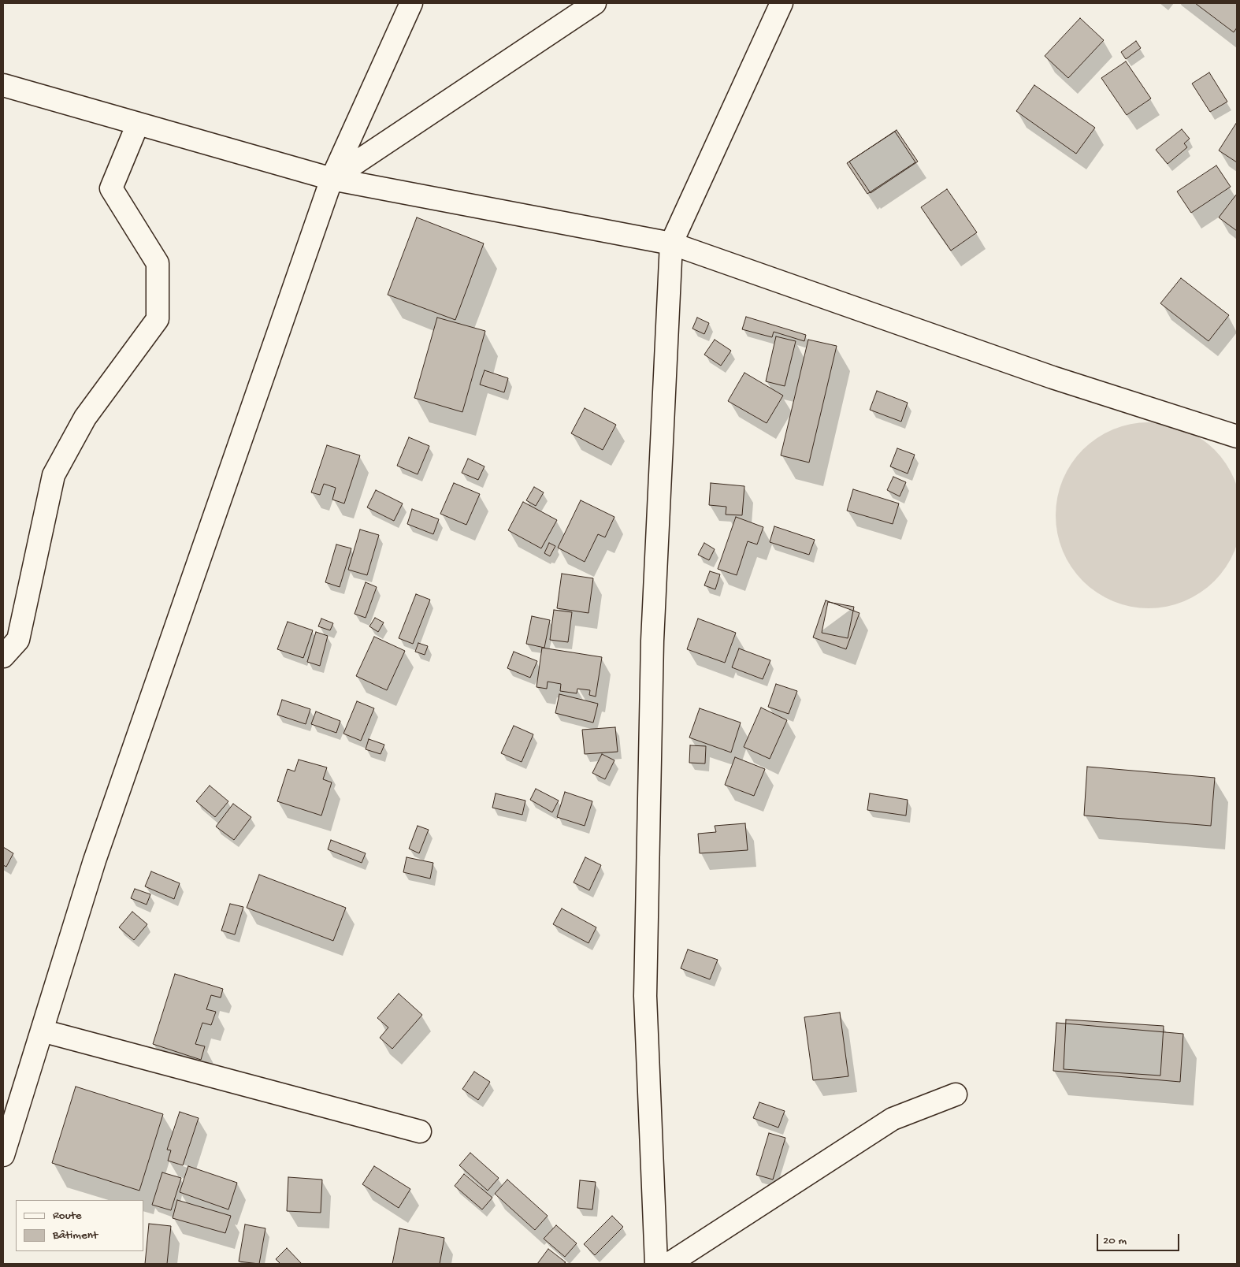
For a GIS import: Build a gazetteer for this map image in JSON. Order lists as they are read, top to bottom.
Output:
{
  "legend": ["Route", "Bâtiment"],
  "scale_bar": "20 m"
}
